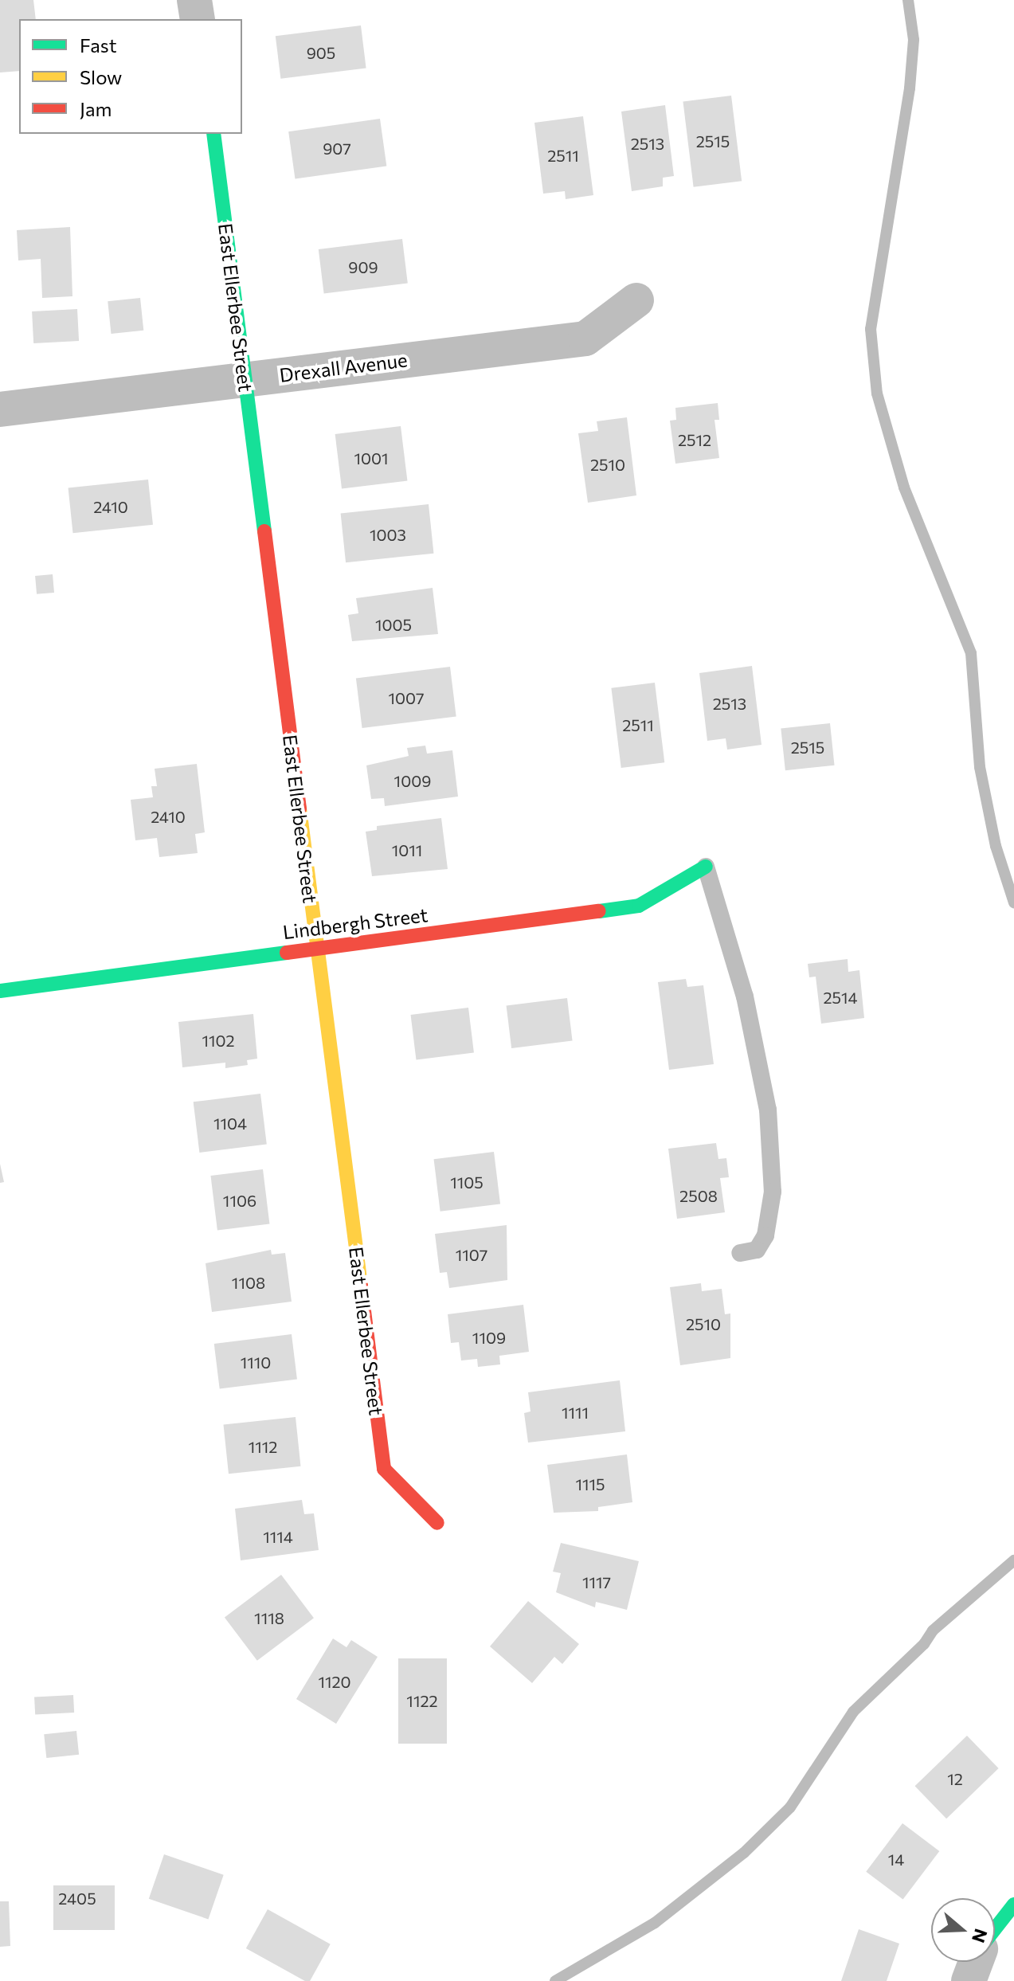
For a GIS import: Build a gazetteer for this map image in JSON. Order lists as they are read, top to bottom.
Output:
{
  "streets": {
    "street": ["East Ellerbee Street", "Drexall Avenue", "Lindbergh Street"]
  },
  "crossings": [
    ["East Ellerbee Street", "Drexall Avenue"],
    ["East Ellerbee Street", "Lindbergh Street"]
  ],
  "house_numbers": [
    "905",
    "2515",
    "2513",
    "907",
    "2511",
    "909",
    "2512",
    "1001",
    "2510",
    "2410",
    "1003",
    "1005",
    "1007",
    "2513",
    "2511",
    "2515",
    "1009",
    "2410",
    "1011",
    "2514",
    "1102",
    "1104",
    "1105",
    "2508",
    "1106",
    "1107",
    "1108",
    "2510",
    "1109",
    "1110",
    "1111",
    "1112",
    "1115",
    "1114",
    "1117",
    "1118",
    "1120",
    "1122",
    "12",
    "14",
    "2405"
  ],
  "legend": ["Fast", "Slow", "Jam"],
  "north": "right"
}
